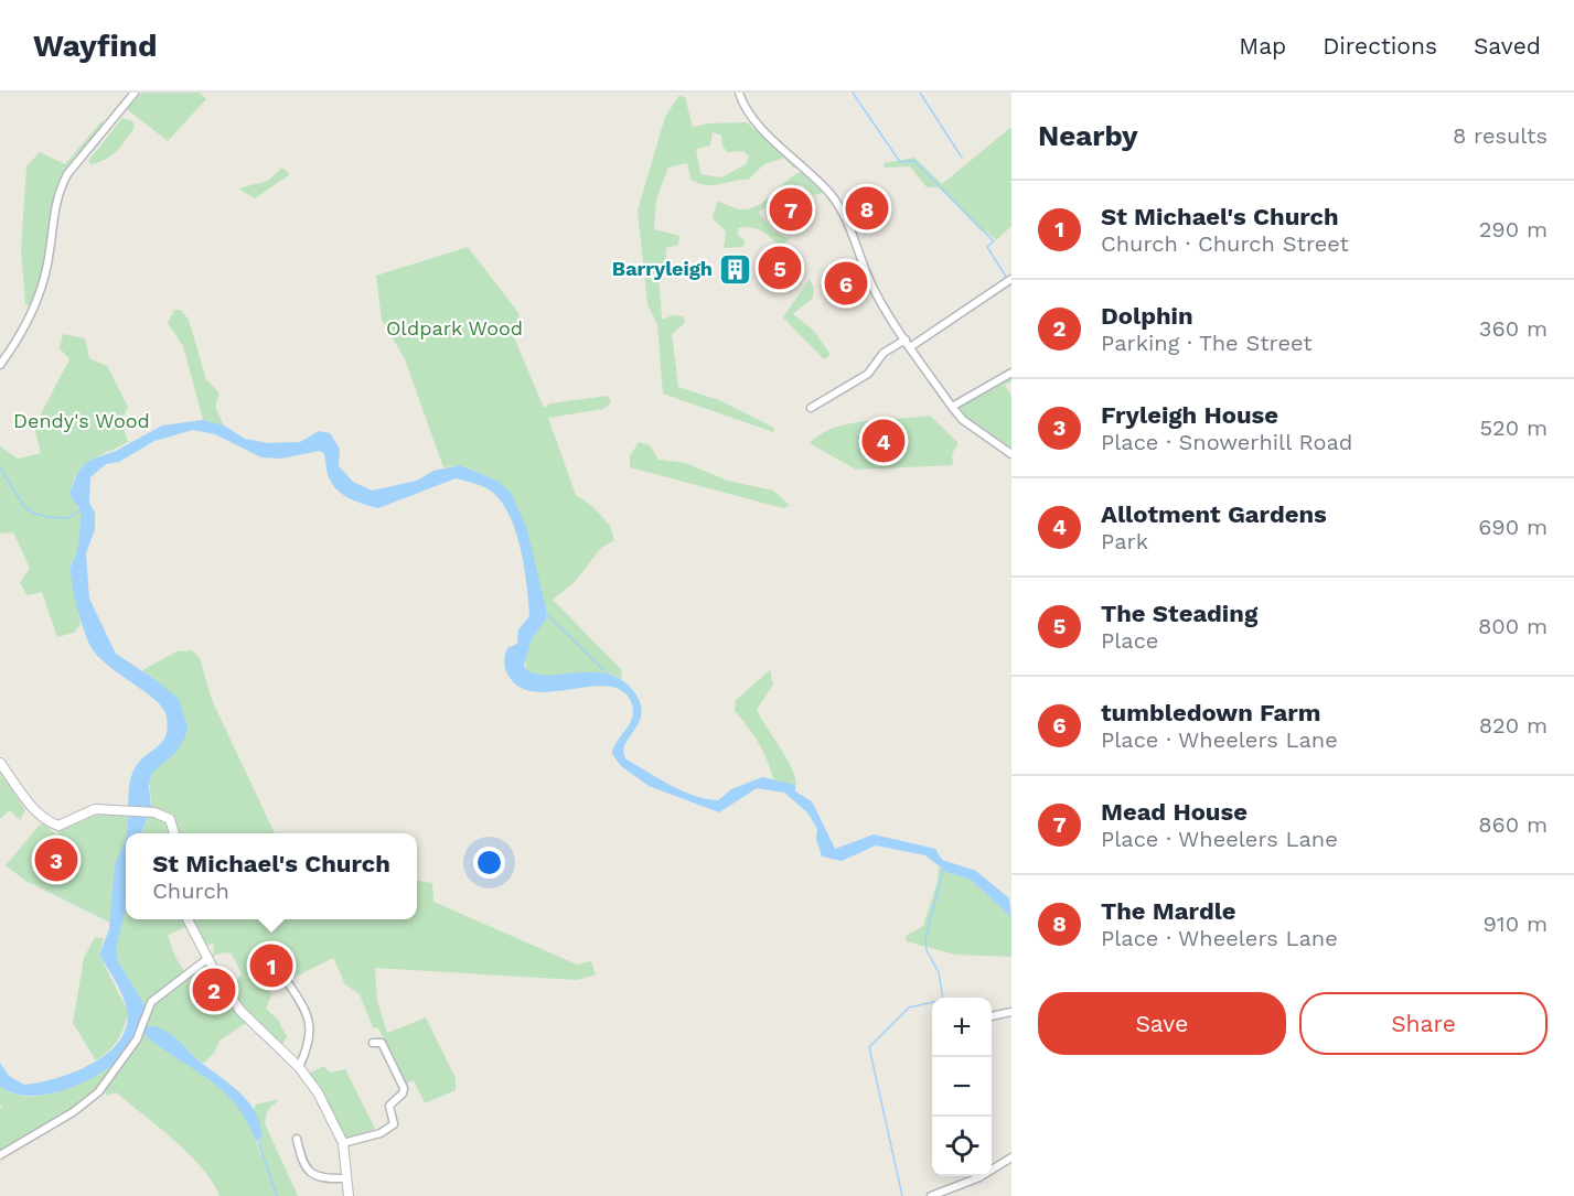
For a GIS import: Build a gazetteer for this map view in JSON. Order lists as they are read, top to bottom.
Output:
{
  "parks": ["Oldpark Wood", "Dendy's Wood"],
  "places": {
    "building": ["Barryleigh"]
  },
  "page": {
    "header": "Wayfind",
    "nav": ["Map", "Directions", "Saved"],
    "heading": ["Nearby", "8 results"],
    "list": [
      {
        "mark": "1",
        "name": "St Michael's Church",
        "note": "Church · Church Street",
        "value": "290 m"
      },
      {
        "mark": "2",
        "name": "Dolphin",
        "note": "Parking · The Street",
        "value": "360 m"
      },
      {
        "mark": "3",
        "name": "Fryleigh House",
        "note": "Place · Snowerhill Road",
        "value": "520 m"
      },
      {
        "mark": "4",
        "name": "Allotment Gardens",
        "note": "Park",
        "value": "690 m"
      },
      {
        "mark": "5",
        "name": "The Steading",
        "note": "Place",
        "value": "800 m"
      },
      {
        "mark": "6",
        "name": "tumbledown Farm",
        "note": "Place · Wheelers Lane",
        "value": "820 m"
      },
      {
        "mark": "7",
        "name": "Mead House",
        "note": "Place · Wheelers Lane",
        "value": "860 m"
      },
      {
        "mark": "8",
        "name": "The Mardle",
        "note": "Place · Wheelers Lane",
        "value": "910 m"
      }
    ],
    "pins": [
      "8",
      "7",
      "5",
      "6",
      "4",
      "3",
      "1",
      "2"
    ],
    "popup": ["St Michael's Church", "Church"],
    "buttons": ["Save", "Share"],
    "map_buttons": ["+", "−"]
  }
}
